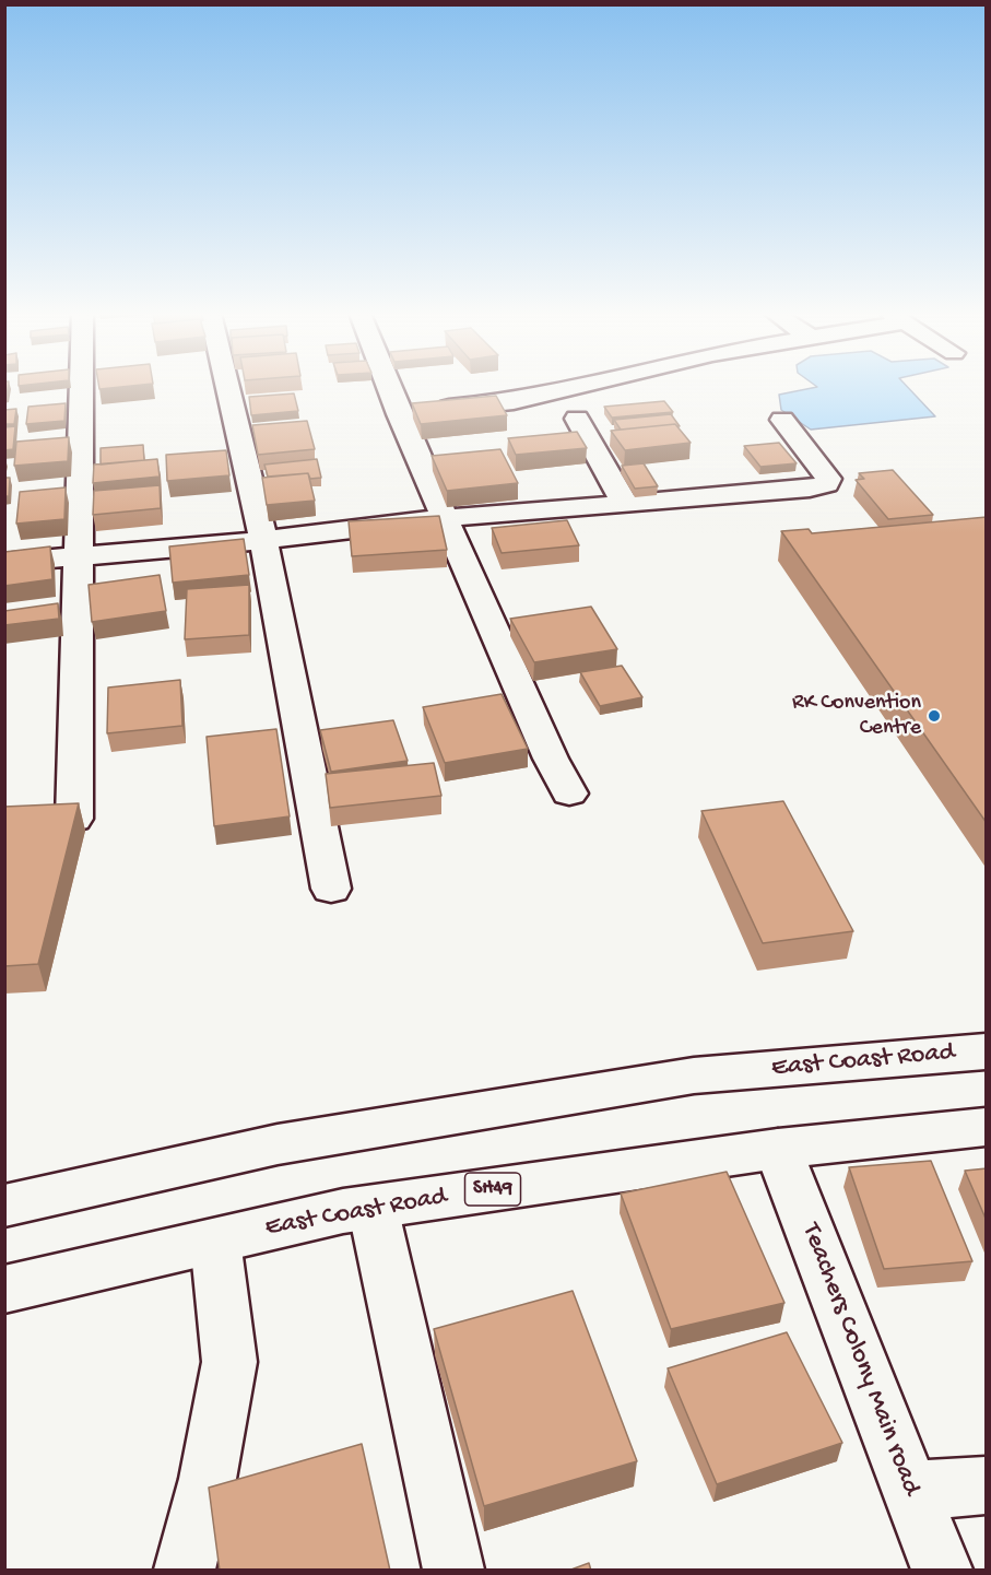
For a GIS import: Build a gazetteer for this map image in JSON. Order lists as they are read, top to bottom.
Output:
{
  "streets": {
    "street": ["East Coast Road", "SH49", "Teachers Colony Main road"]
  },
  "crossings": [
    ["East Coast Road", "Teachers Colony Main road"]
  ],
  "places": ["RK Convention Centre"]
}
